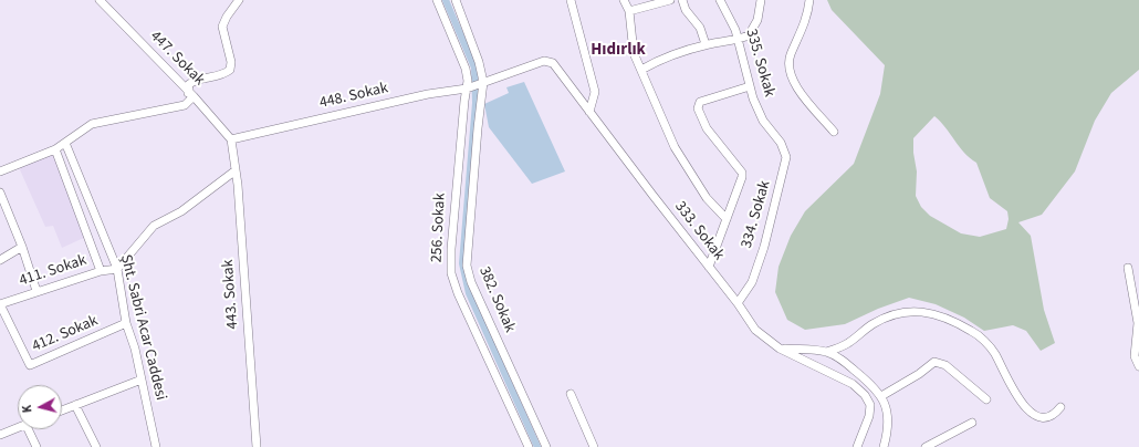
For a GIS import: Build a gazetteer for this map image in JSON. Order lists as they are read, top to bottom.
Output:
{
  "streets": {
    "street": [
      "447. Sokak",
      "335. Sokak",
      "448. Sokak",
      "334. Sokak",
      "256. Sokak",
      "333. Sokak",
      "411. Sokak",
      "443. Sokak",
      "382. Sokak",
      "Şht. Sabri Acar Caddesi",
      "412. Sokak"
    ]
  },
  "crossings": [
    ["447. Sokak", "448. Sokak"],
    ["447. Sokak", "443. Sokak"],
    ["335. Sokak", "334. Sokak"],
    ["448. Sokak", "256. Sokak"],
    ["448. Sokak", "333. Sokak"],
    ["448. Sokak", "443. Sokak"],
    ["448. Sokak", "382. Sokak"],
    ["334. Sokak", "333. Sokak"],
    ["333. Sokak", "382. Sokak"],
    ["411. Sokak", "Şht. Sabri Acar Caddesi"],
    ["411. Sokak", "412. Sokak"],
    ["Şht. Sabri Acar Caddesi", "412. Sokak"]
  ],
  "districts": ["Hıdırlık"],
  "north": "left"
}
